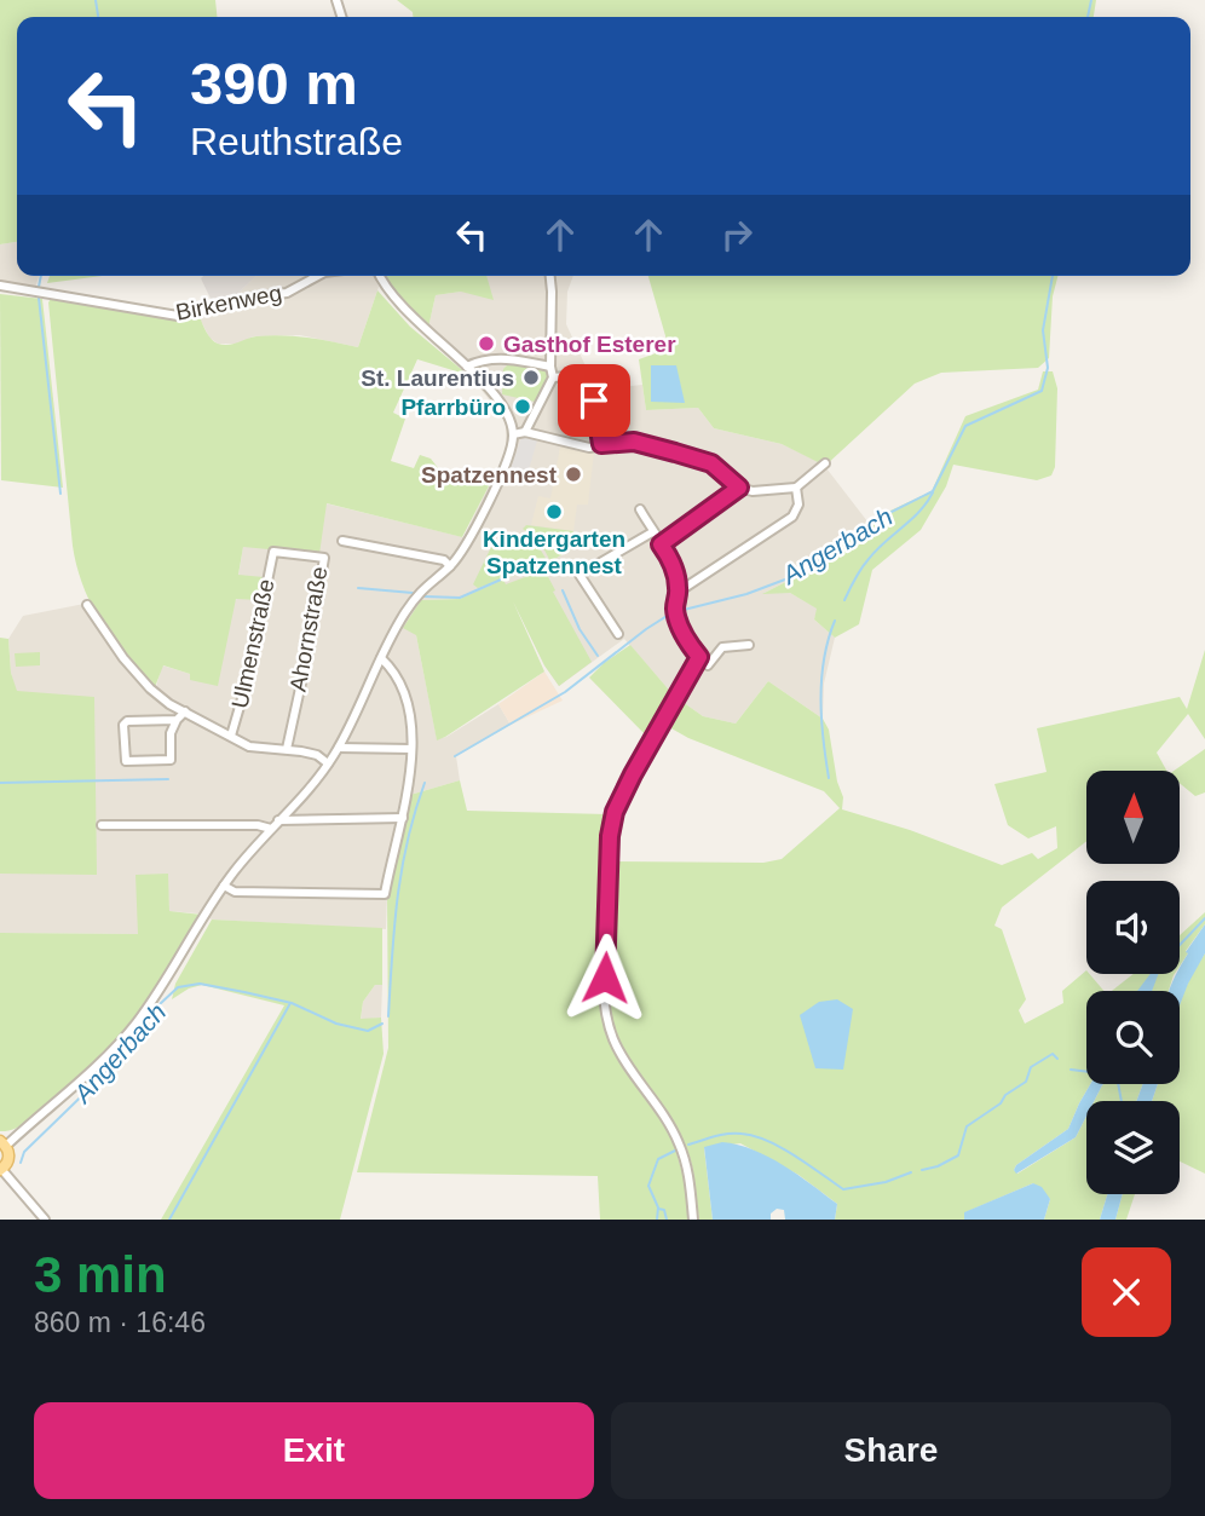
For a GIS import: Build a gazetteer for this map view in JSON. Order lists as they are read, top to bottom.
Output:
{
  "streets": {
    "street": ["Birkenweg", "Ahornstraße", "Ulmenstraße"]
  },
  "crossings": [
    ["Ahornstraße", "Ulmenstraße"]
  ],
  "water": ["Angerbach"],
  "places": [
    "Gasthof Esterer",
    "St. Laurentius",
    "Pfarrbüro",
    "Spatzennest",
    "Kindergarten Spatzennest"
  ],
  "north": "top",
  "page": {
    "turn": ["390 m", "Reuthstraße"],
    "heading": ["3 min", "860 m · 16:46"],
    "buttons": ["Exit", "Share"]
  }
}
